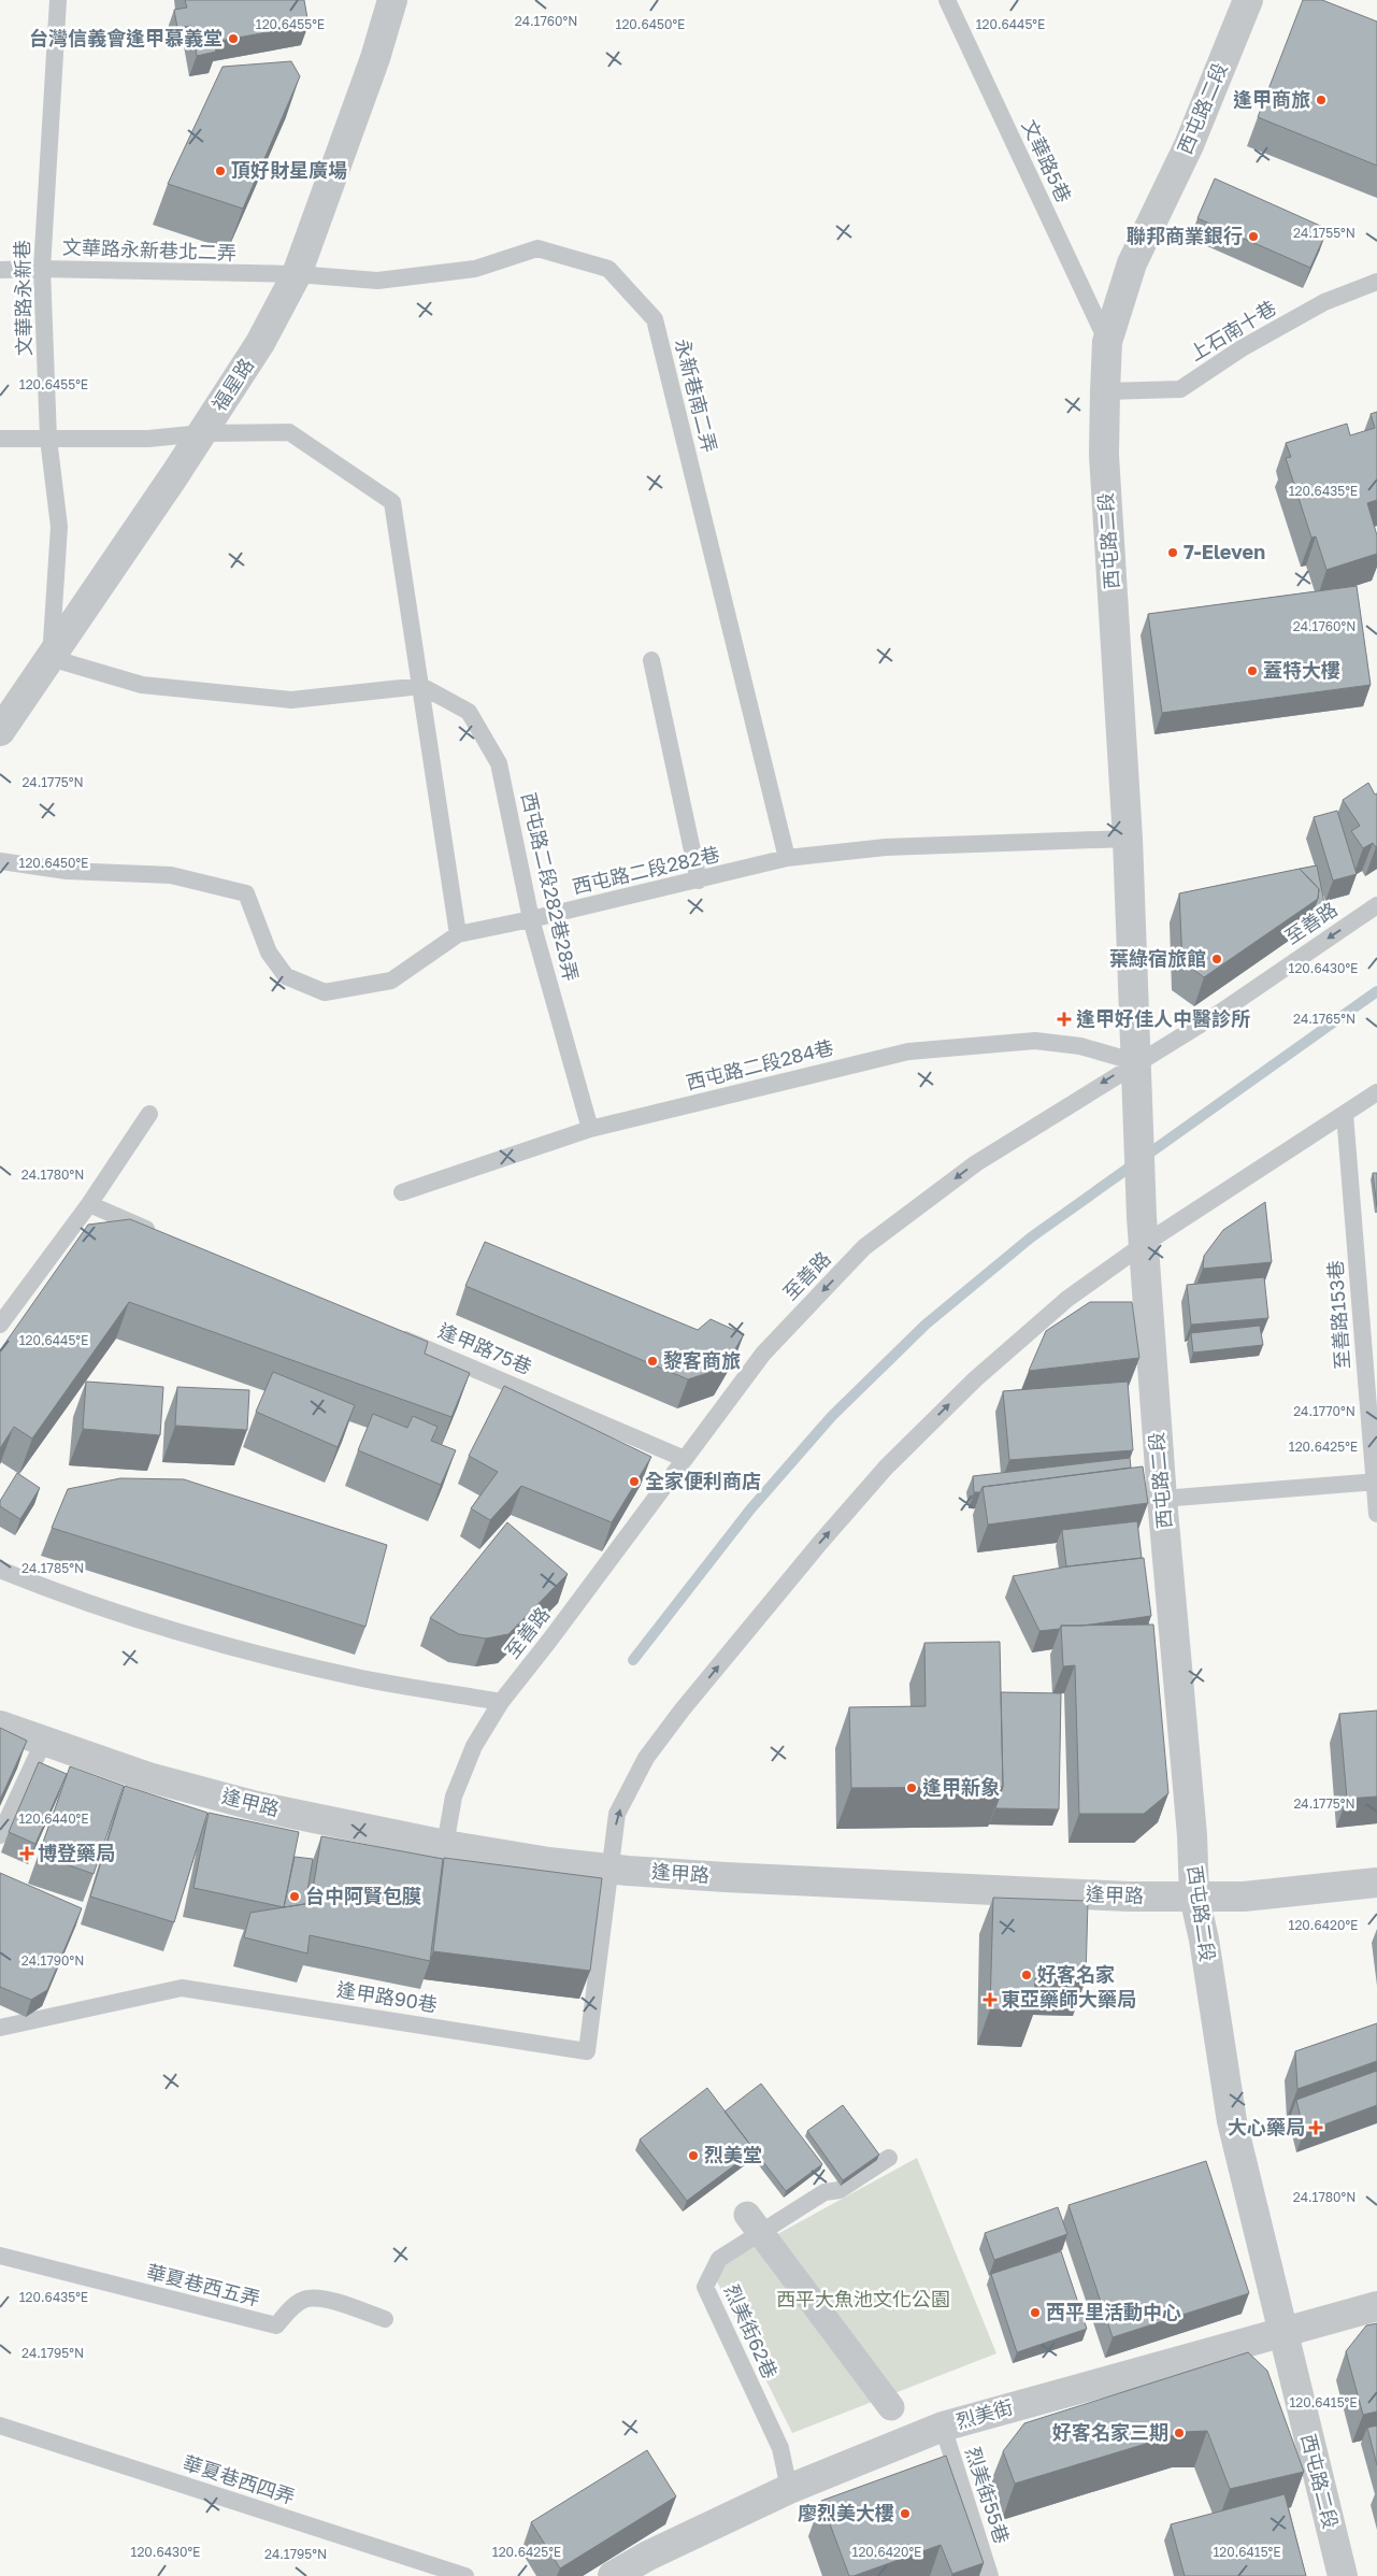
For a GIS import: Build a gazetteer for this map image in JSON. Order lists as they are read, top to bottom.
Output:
{
  "streets": {
    "street": [
      "西屯路二段",
      "福星路",
      "逢甲路",
      "烈美街"
    ],
    "lane": [
      "文華路5巷",
      "文華路永新巷北二弄",
      "文華路永新巷",
      "上石南十巷",
      "永新巷南二弄",
      "西屯路二段282巷",
      "西屯路二段282巷28弄",
      "至善路",
      "西屯路二段284巷",
      "至善路153巷",
      "逢甲路75巷",
      "逢甲路90巷",
      "華夏巷西五弄",
      "烈美街62巷",
      "華夏巷西四弄",
      "烈美街55巷"
    ]
  },
  "crossings": [
    ["西屯路二段", "文華路5巷"],
    ["西屯路二段", "上石南十巷"],
    ["西屯路二段", "西屯路二段282巷"],
    ["西屯路二段", "至善路"],
    ["西屯路二段", "西屯路二段284巷"],
    ["西屯路二段", "逢甲路"],
    ["西屯路二段", "烈美街"],
    ["文華路永新巷北二弄", "文華路永新巷"],
    ["文華路永新巷北二弄", "福星路"],
    ["文華路永新巷北二弄", "永新巷南二弄"],
    ["文華路永新巷", "福星路"],
    ["福星路", "永新巷南二弄"],
    ["永新巷南二弄", "西屯路二段282巷"],
    ["西屯路二段282巷", "西屯路二段282巷28弄"],
    ["西屯路二段282巷28弄", "西屯路二段284巷"],
    ["至善路", "西屯路二段284巷"],
    ["至善路", "逢甲路75巷"],
    ["至善路", "逢甲路"],
    ["逢甲路", "逢甲路90巷"],
    ["烈美街62巷", "烈美街"],
    ["烈美街", "烈美街55巷"]
  ],
  "one_way": ["至善路"],
  "parks": ["西平大魚池文化公園"],
  "places": {
    "other": [
      "台灣信義會逢甲慕義堂",
      "逢甲商旅",
      "頂好財星廣場",
      "聯邦商業銀行",
      "7-Eleven",
      "蓋特大樓",
      "葉綠宿旅館",
      "黎客商旅",
      "全家便利商店",
      "逢甲新象",
      "台中阿賢包膜",
      "好客名家",
      "烈美堂",
      "西平里活動中心",
      "好客名家三期",
      "廖烈美大樓"
    ],
    "health": [
      "逢甲好佳人中醫診所",
      "博登藥局",
      "東亞藥師大藥局",
      "大心藥局"
    ]
  },
  "coordinates": [
    "24.1760°N",
    "120.6455°E",
    "120.6450°E",
    "120.6445°E",
    "24.1755°N",
    "120.6435°E",
    "24.1775°N",
    "120.6430°E",
    "24.1765°N",
    "24.1780°N",
    "24.1770°N",
    "120.6425°E",
    "24.1785°N",
    "120.6440°E",
    "120.6420°E",
    "24.1790°N",
    "24.1795°N",
    "120.6415°E"
  ]
}
